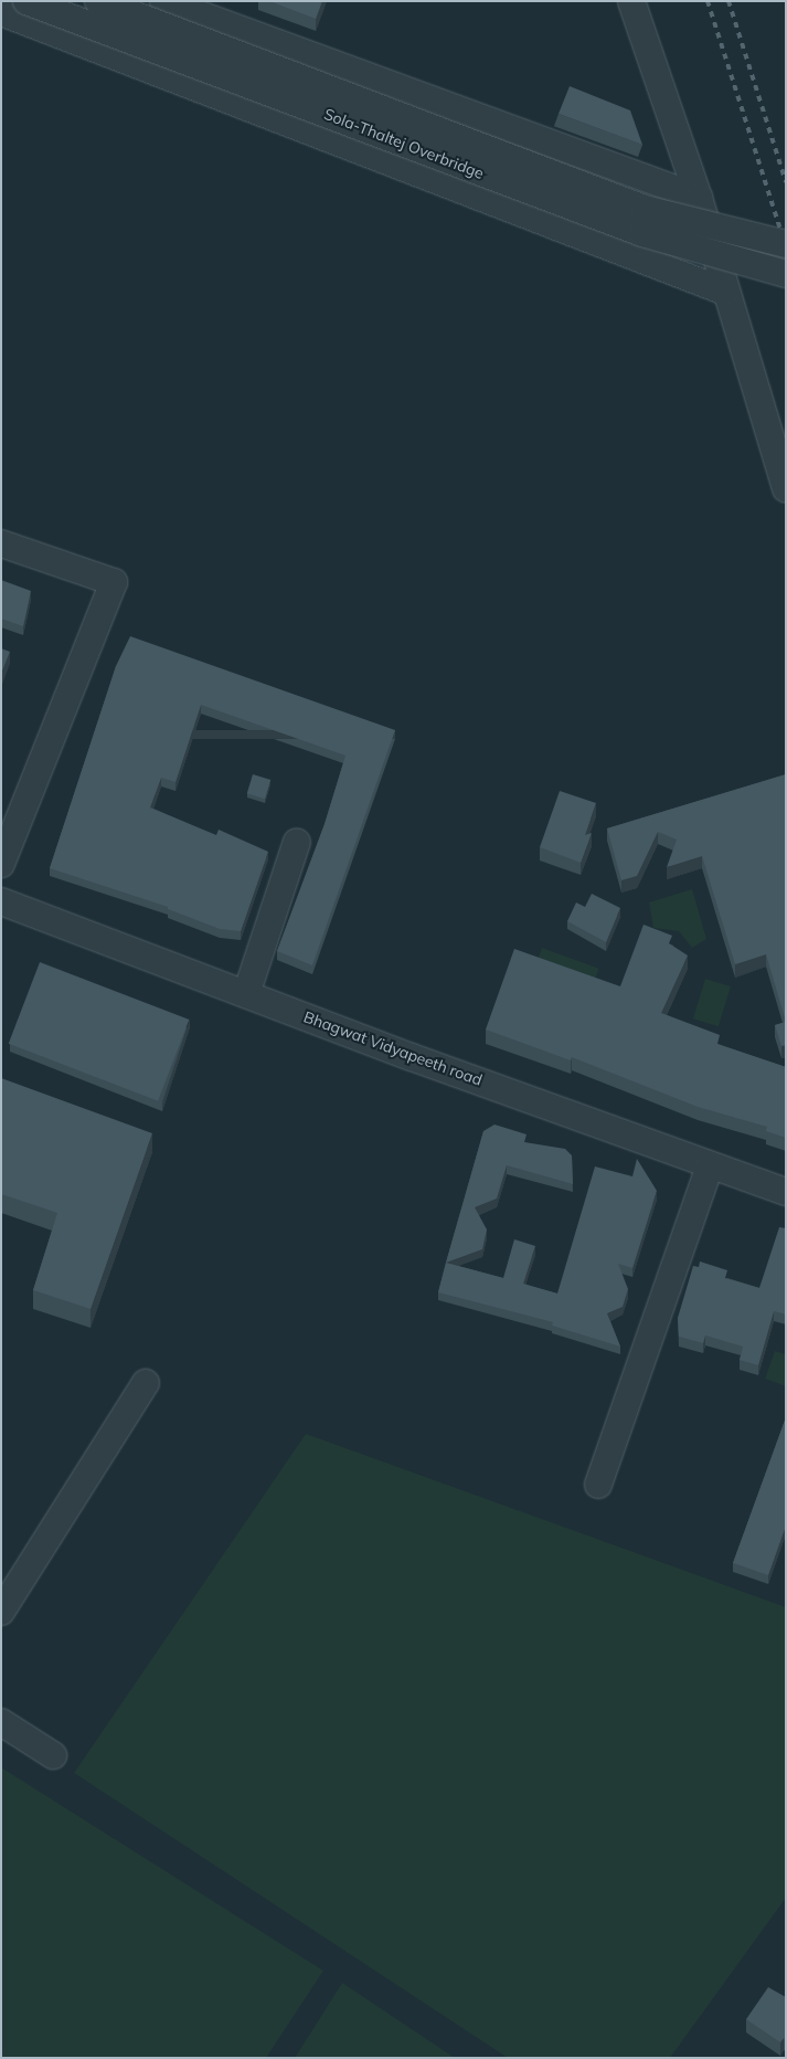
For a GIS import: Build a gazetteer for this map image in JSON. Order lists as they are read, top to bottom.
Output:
{
  "streets": {
    "street": ["Sola-Thaltej Overbridge", "Bhagwat Vidyapeeth road"]
  }
}
